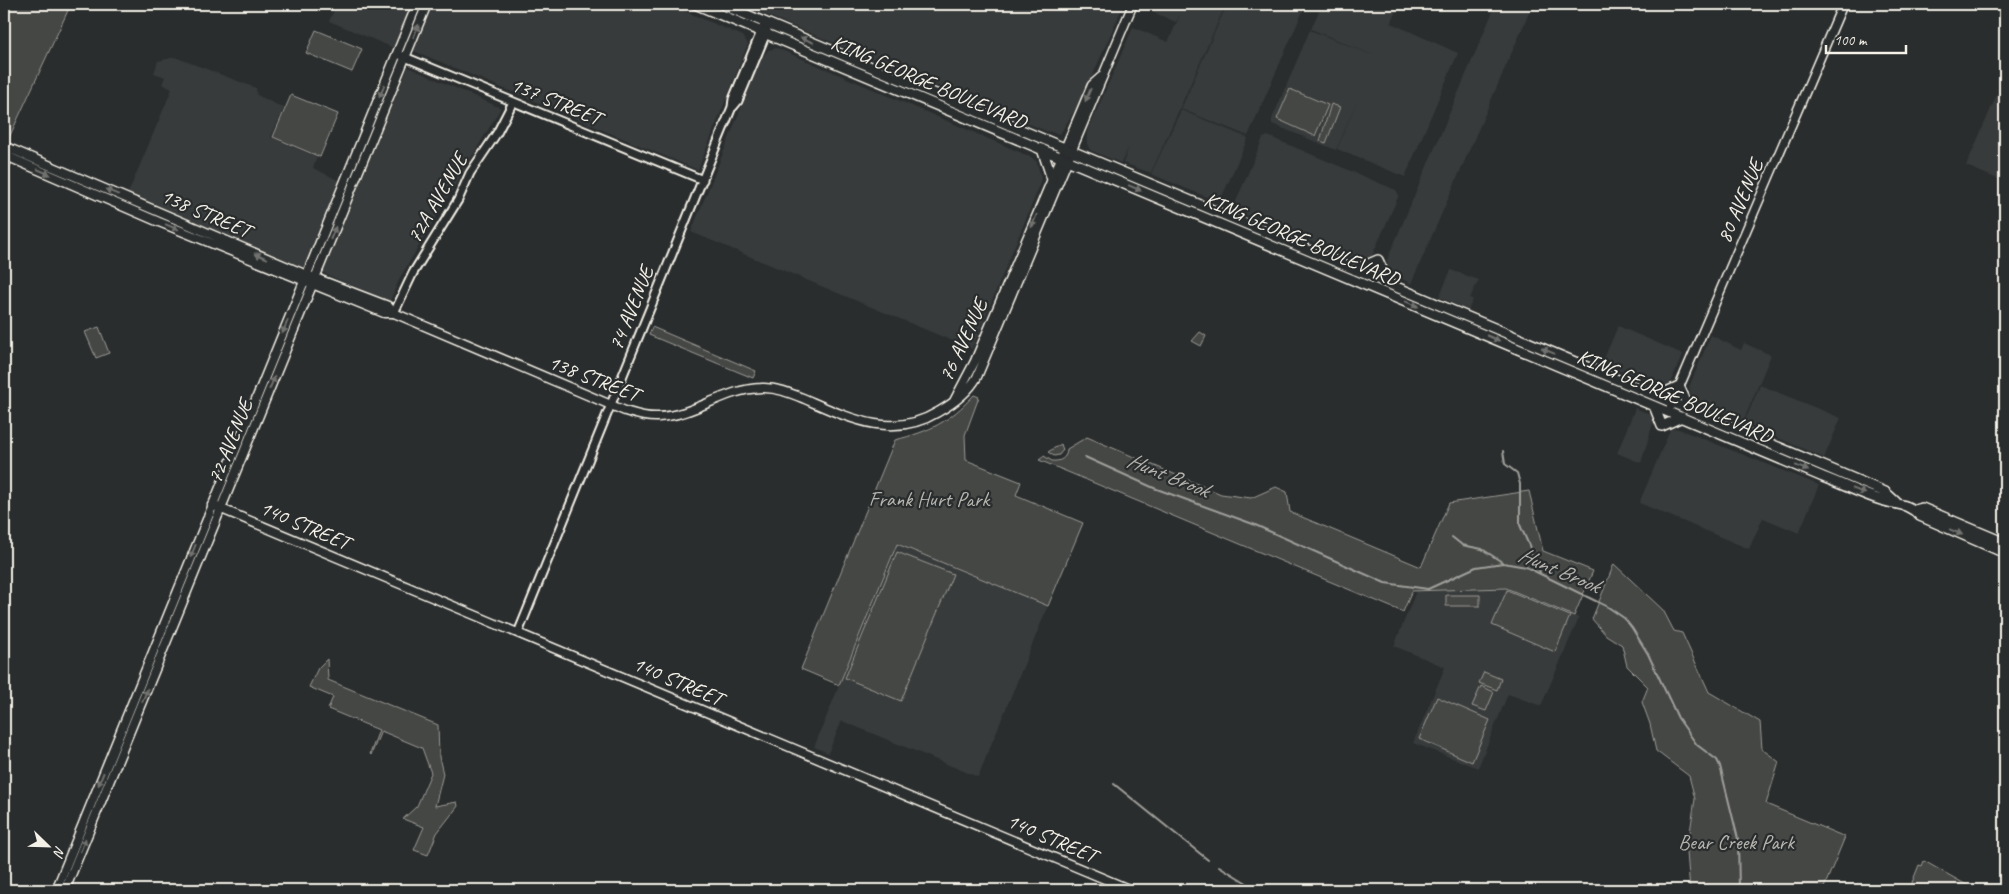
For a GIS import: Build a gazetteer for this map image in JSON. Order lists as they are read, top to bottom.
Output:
{
  "streets": {
    "main road": [
      "KING GEORGE BOULEVARD",
      "80 AVENUE",
      "138 STREET",
      "76 AVENUE",
      "72 AVENUE",
      "140 STREET"
    ],
    "street": ["137 STREET", "72A AVENUE", "74 AVENUE"]
  },
  "crossings": [
    ["KING GEORGE BOULEVARD", "80 AVENUE"],
    ["KING GEORGE BOULEVARD", "74 AVENUE"],
    ["KING GEORGE BOULEVARD", "76 AVENUE"],
    ["137 STREET", "72A AVENUE"],
    ["137 STREET", "74 AVENUE"],
    ["137 STREET", "72 AVENUE"],
    ["72A AVENUE", "138 STREET"],
    ["138 STREET", "74 AVENUE"],
    ["138 STREET", "76 AVENUE"],
    ["138 STREET", "72 AVENUE"],
    ["74 AVENUE", "140 STREET"],
    ["72 AVENUE", "140 STREET"]
  ],
  "water": ["Hunt Brook"],
  "parks": ["Frank Hurt Park", "Bear Creek Park"],
  "scale_bar": "100 m",
  "north": "bottom right"
}
